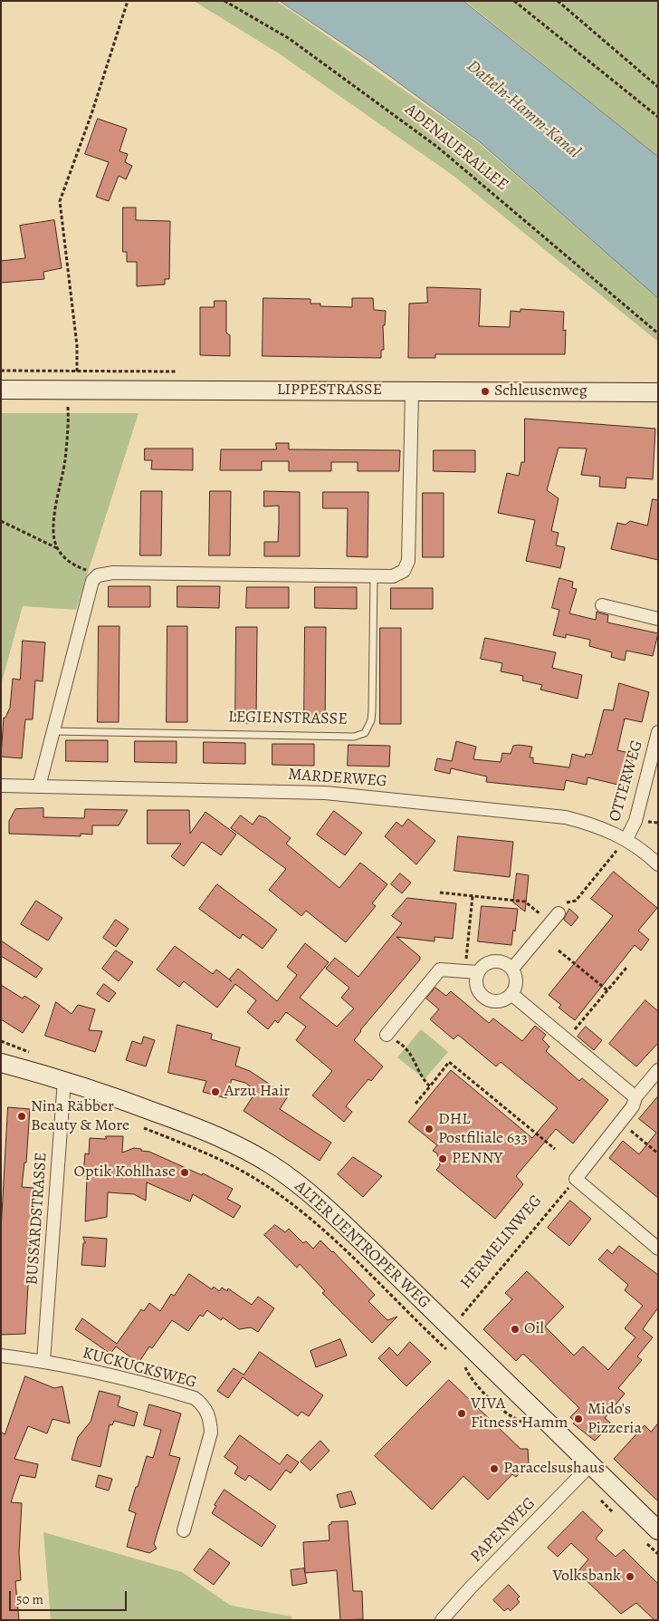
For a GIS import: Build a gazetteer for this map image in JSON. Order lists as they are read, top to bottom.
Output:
{
  "streets": {
    "street": [
      "LIPPESTRASSE",
      "MARDERWEG",
      "OTTERWEG",
      "BUSSARDSTRASSE",
      "ALTER UENTROPER WEG",
      "KUCKUCKSWEG",
      "PAPENWEG"
    ],
    "lane": ["LEGIENSTRASSE"],
    "path": ["ADENAUERALLEE", "HERMELINWEG"]
  },
  "crossings": [
    ["MARDERWEG", "OTTERWEG"],
    ["BUSSARDSTRASSE", "ALTER UENTROPER WEG"],
    ["BUSSARDSTRASSE", "KUCKUCKSWEG"],
    ["ALTER UENTROPER WEG", "PAPENWEG"]
  ],
  "water": ["Datteln-Hamm-Kanal"],
  "places": [
    "Schleusenweg",
    "Arzu Hair",
    "Nina Räbber Beauty & More",
    "DHL Postfiliale 633",
    "PENNY",
    "Optik Kohlhase",
    "Oil",
    "VIVA Fitness Hamm",
    "Mido's Pizzeria",
    "Paracelsushaus",
    "Volksbank"
  ],
  "scale_bar": "50 m"
}
